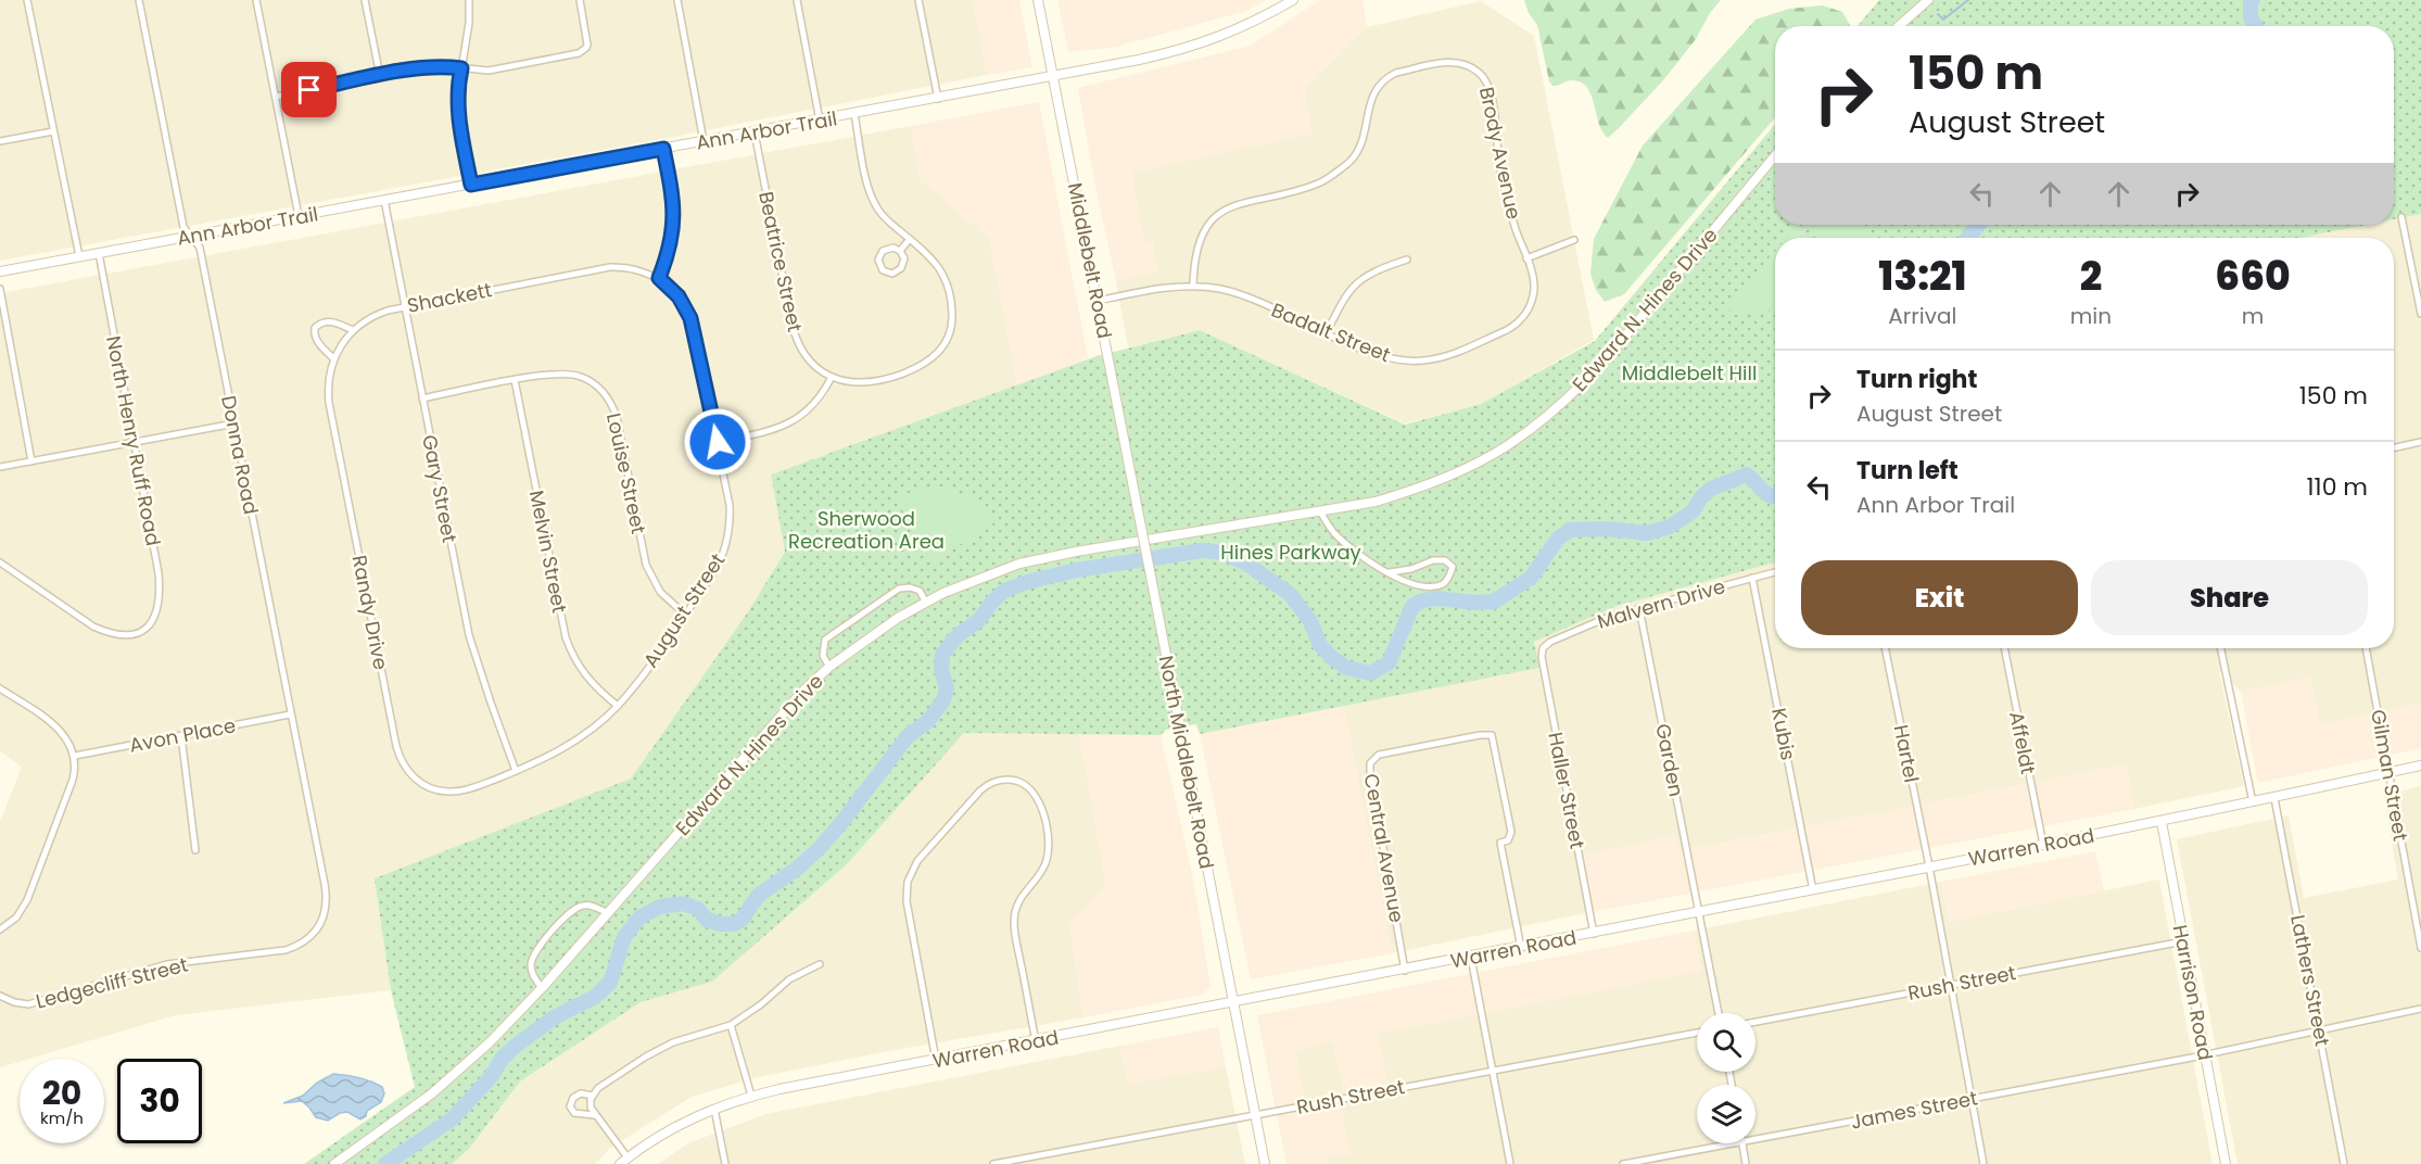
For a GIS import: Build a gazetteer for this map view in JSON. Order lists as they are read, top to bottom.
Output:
{
  "streets": {
    "street": [
      "Ann Arbor Trail",
      "Brody Avenue",
      "Middlebelt Road",
      "Beatrice Street",
      "Shackett",
      "Edward N. Hines Drive",
      "Badalt Street",
      "North Henry Ruff Road",
      "Donna Road",
      "Louise Street",
      "Gary Street",
      "Melvin Street",
      "Malvern Drive",
      "August Street",
      "Randy Drive",
      "Kubis",
      "Avon Place",
      "Affeldt",
      "Hartel",
      "Garden",
      "North Middlebelt Road",
      "Gilman Street",
      "Haller Street",
      "Warren Road",
      "Central Avenue",
      "Lathers Street",
      "Ledgecliff Street",
      "Rush Street",
      "Harrison Road",
      "James Street"
    ]
  },
  "crossings": [
    ["Ann Arbor Trail", "Middlebelt Road"],
    ["Ann Arbor Trail", "Beatrice Street"],
    ["Ann Arbor Trail", "North Henry Ruff Road"],
    ["Ann Arbor Trail", "Donna Road"],
    ["Ann Arbor Trail", "Gary Street"],
    ["Brody Avenue", "Badalt Street"],
    ["Middlebelt Road", "Badalt Street"],
    ["Middlebelt Road", "North Middlebelt Road"],
    ["Shackett", "Gary Street"],
    ["Shackett", "August Street"],
    ["Shackett", "Randy Drive"],
    ["Donna Road", "Avon Place"],
    ["Donna Road", "Ledgecliff Street"],
    ["Louise Street", "Gary Street"],
    ["Louise Street", "Melvin Street"],
    ["Louise Street", "August Street"],
    ["Gary Street", "August Street"],
    ["Melvin Street", "August Street"],
    ["Malvern Drive", "Kubis"],
    ["Malvern Drive", "Garden"],
    ["Malvern Drive", "Haller Street"],
    ["August Street", "Randy Drive"],
    ["Kubis", "Warren Road"],
    ["Affeldt", "Warren Road"],
    ["Hartel", "Warren Road"],
    ["Hartel", "Rush Street"],
    ["Hartel", "James Street"],
    ["Garden", "Warren Road"],
    ["North Middlebelt Road", "Warren Road"],
    ["Gilman Street", "Warren Road"],
    ["Haller Street", "Warren Road"],
    ["Warren Road", "Central Avenue"],
    ["Warren Road", "Lathers Street"],
    ["Warren Road", "Harrison Road"],
    ["Lathers Street", "James Street"],
    ["Rush Street", "Harrison Road"],
    ["Harrison Road", "James Street"]
  ],
  "parks": ["Middlebelt Hill", "Sherwood Recreation Area", "Hines Parkway"],
  "page": {
    "turn": ["150 m", "August Street"],
    "eta": [
      "13:21",
      "Arrival",
      "2",
      "min",
      "660",
      "m"
    ],
    "list": [
      {
        "name": "Turn right",
        "note": "August Street",
        "value": "150 m"
      },
      {
        "name": "Turn left",
        "note": "Ann Arbor Trail",
        "value": "110 m"
      }
    ],
    "buttons": ["Exit", "Share"],
    "speed": "20 km/h",
    "limit": "30"
  }
}
